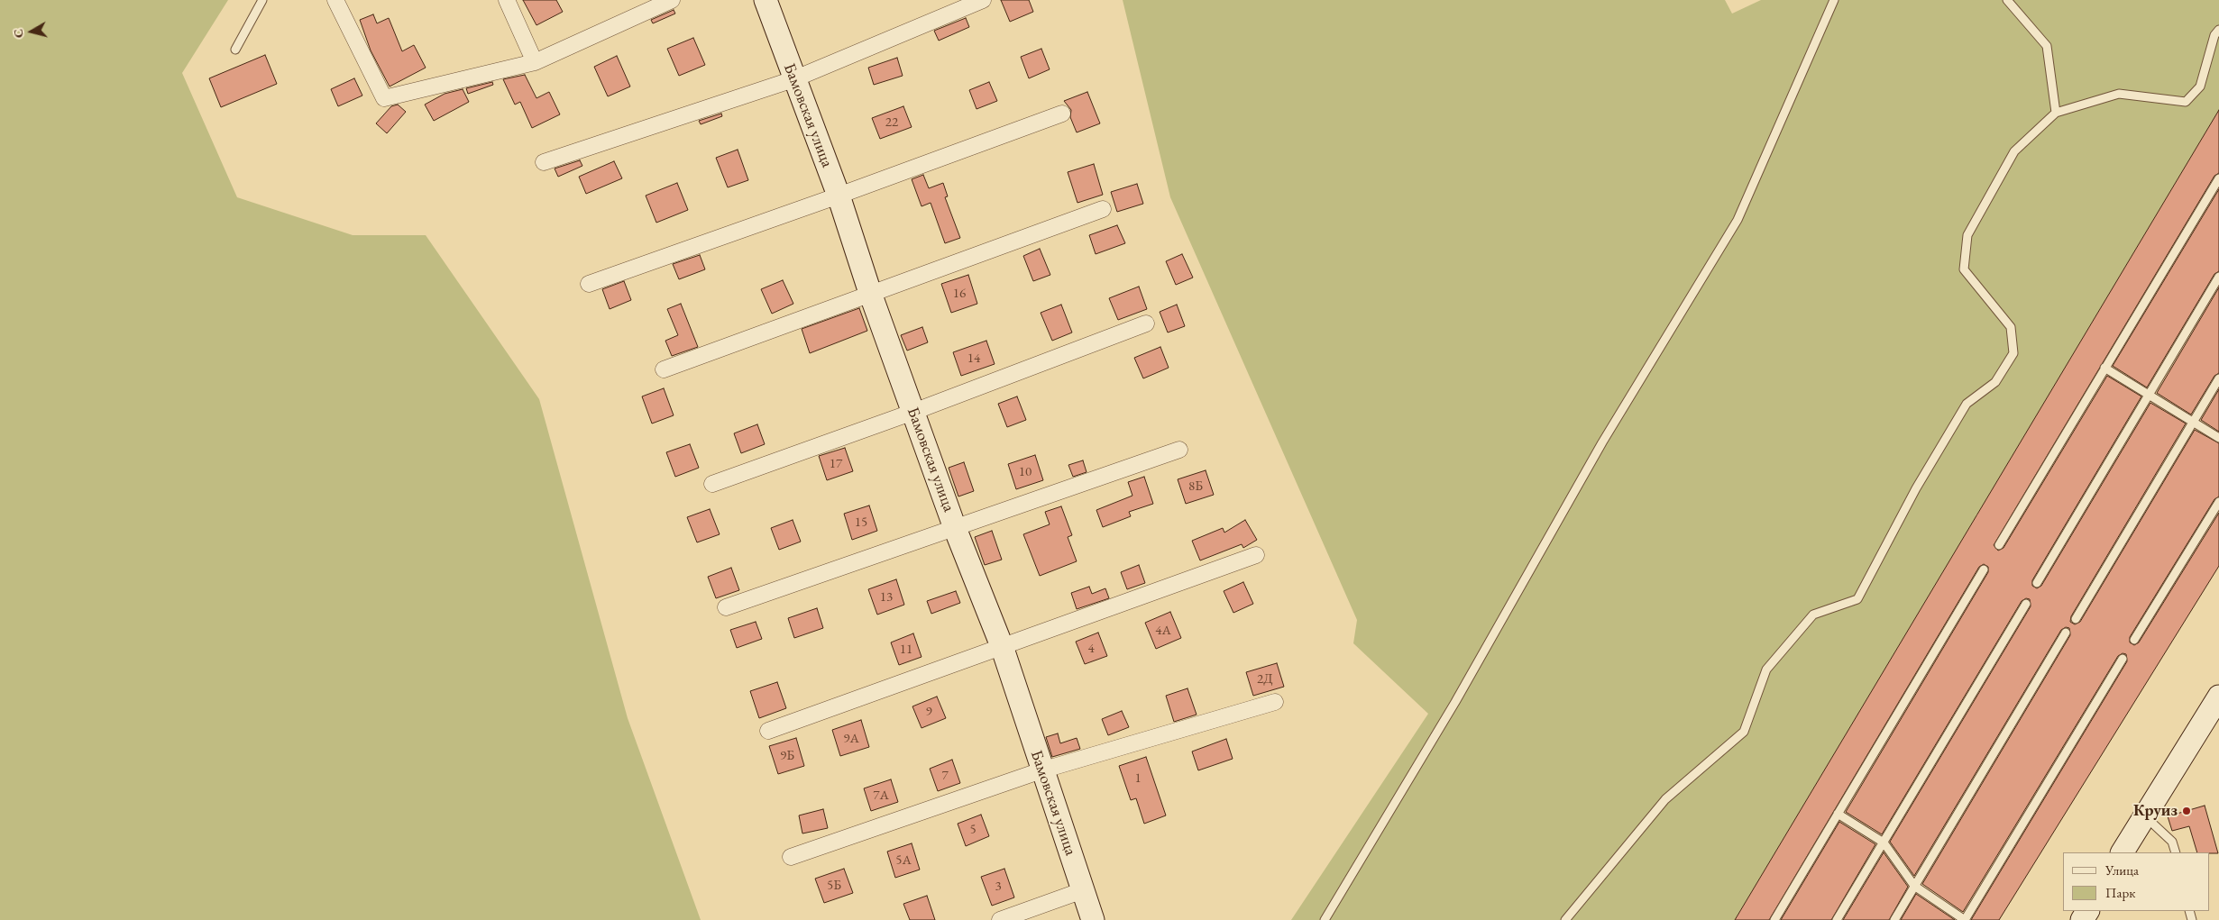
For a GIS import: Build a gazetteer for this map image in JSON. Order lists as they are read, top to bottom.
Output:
{
  "streets": {
    "street": ["Бамовская улица"]
  },
  "places": ["Круиз"],
  "house_numbers": [
    "22",
    "16",
    "14",
    "17",
    "10",
    "8Б",
    "15",
    "13",
    "4А",
    "4",
    "11",
    "2Д",
    "9",
    "9А",
    "9Б",
    "7",
    "1",
    "7А",
    "5",
    "5А",
    "5Б",
    "3"
  ],
  "legend": ["Улица", "Парк"],
  "north": "left"
}
